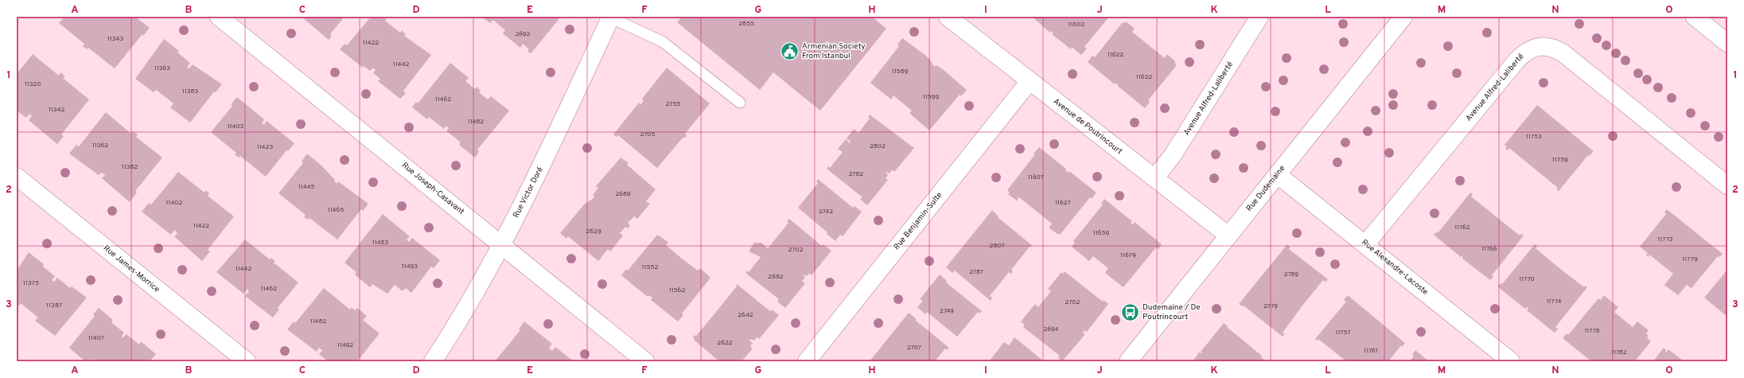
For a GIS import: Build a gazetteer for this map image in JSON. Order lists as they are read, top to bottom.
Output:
{
  "streets": {
    "main road": [
      "Avenue Alfred-Laliberté",
      "Avenue de Poutrincourt",
      "Rue Joseph-Casavant",
      "Rue Dudemaine",
      "Rue Victor Doré",
      "Rue Benjamin-Sulte",
      "Rue Alexandre-Lacoste",
      "Rue James-Morrice"
    ]
  },
  "crossings": [
    ["Avenue Alfred-Laliberté", "Avenue de Poutrincourt"],
    ["Avenue Alfred-Laliberté", "Rue Alexandre-Lacoste"],
    ["Avenue de Poutrincourt", "Rue Dudemaine"],
    ["Avenue de Poutrincourt", "Rue Benjamin-Sulte"],
    ["Rue Joseph-Casavant", "Rue Victor Doré"],
    ["Rue Dudemaine", "Rue Alexandre-Lacoste"]
  ],
  "places": {
    "public building": ["Armenian Society From Istanbul"],
    "bus stop": ["Dudemaine / De Poutrincourt"]
  },
  "house_numbers": [
    "2855",
    "11602",
    "2692",
    "11343",
    "11422",
    "11622",
    "11442",
    "11363",
    "11589",
    "11632",
    "11320",
    "11383",
    "11599",
    "11462",
    "2755",
    "11342",
    "11482",
    "11403",
    "2705",
    "11753",
    "11362",
    "2802",
    "11423",
    "11759",
    "11382",
    "2782",
    "11607",
    "11445",
    "2689",
    "11402",
    "11627",
    "11465",
    "2742",
    "11422",
    "11762",
    "2629",
    "11659",
    "11773",
    "11483",
    "2807",
    "11766",
    "2702",
    "11679",
    "11779",
    "11493",
    "11552",
    "11442",
    "2787",
    "2789",
    "2682",
    "11770",
    "11375",
    "11462",
    "11562",
    "11774",
    "2702",
    "11387",
    "2779",
    "2749",
    "2642",
    "11482",
    "2694",
    "11778",
    "11757",
    "11407",
    "2622",
    "11492",
    "2707",
    "11761",
    "11782"
  ],
  "grid": {
    "columns": [
      "A",
      "B",
      "C",
      "D",
      "E",
      "F",
      "G",
      "H",
      "I",
      "J",
      "K",
      "L",
      "M",
      "N",
      "O"
    ],
    "rows": ["1", "2", "3"]
  }
}
